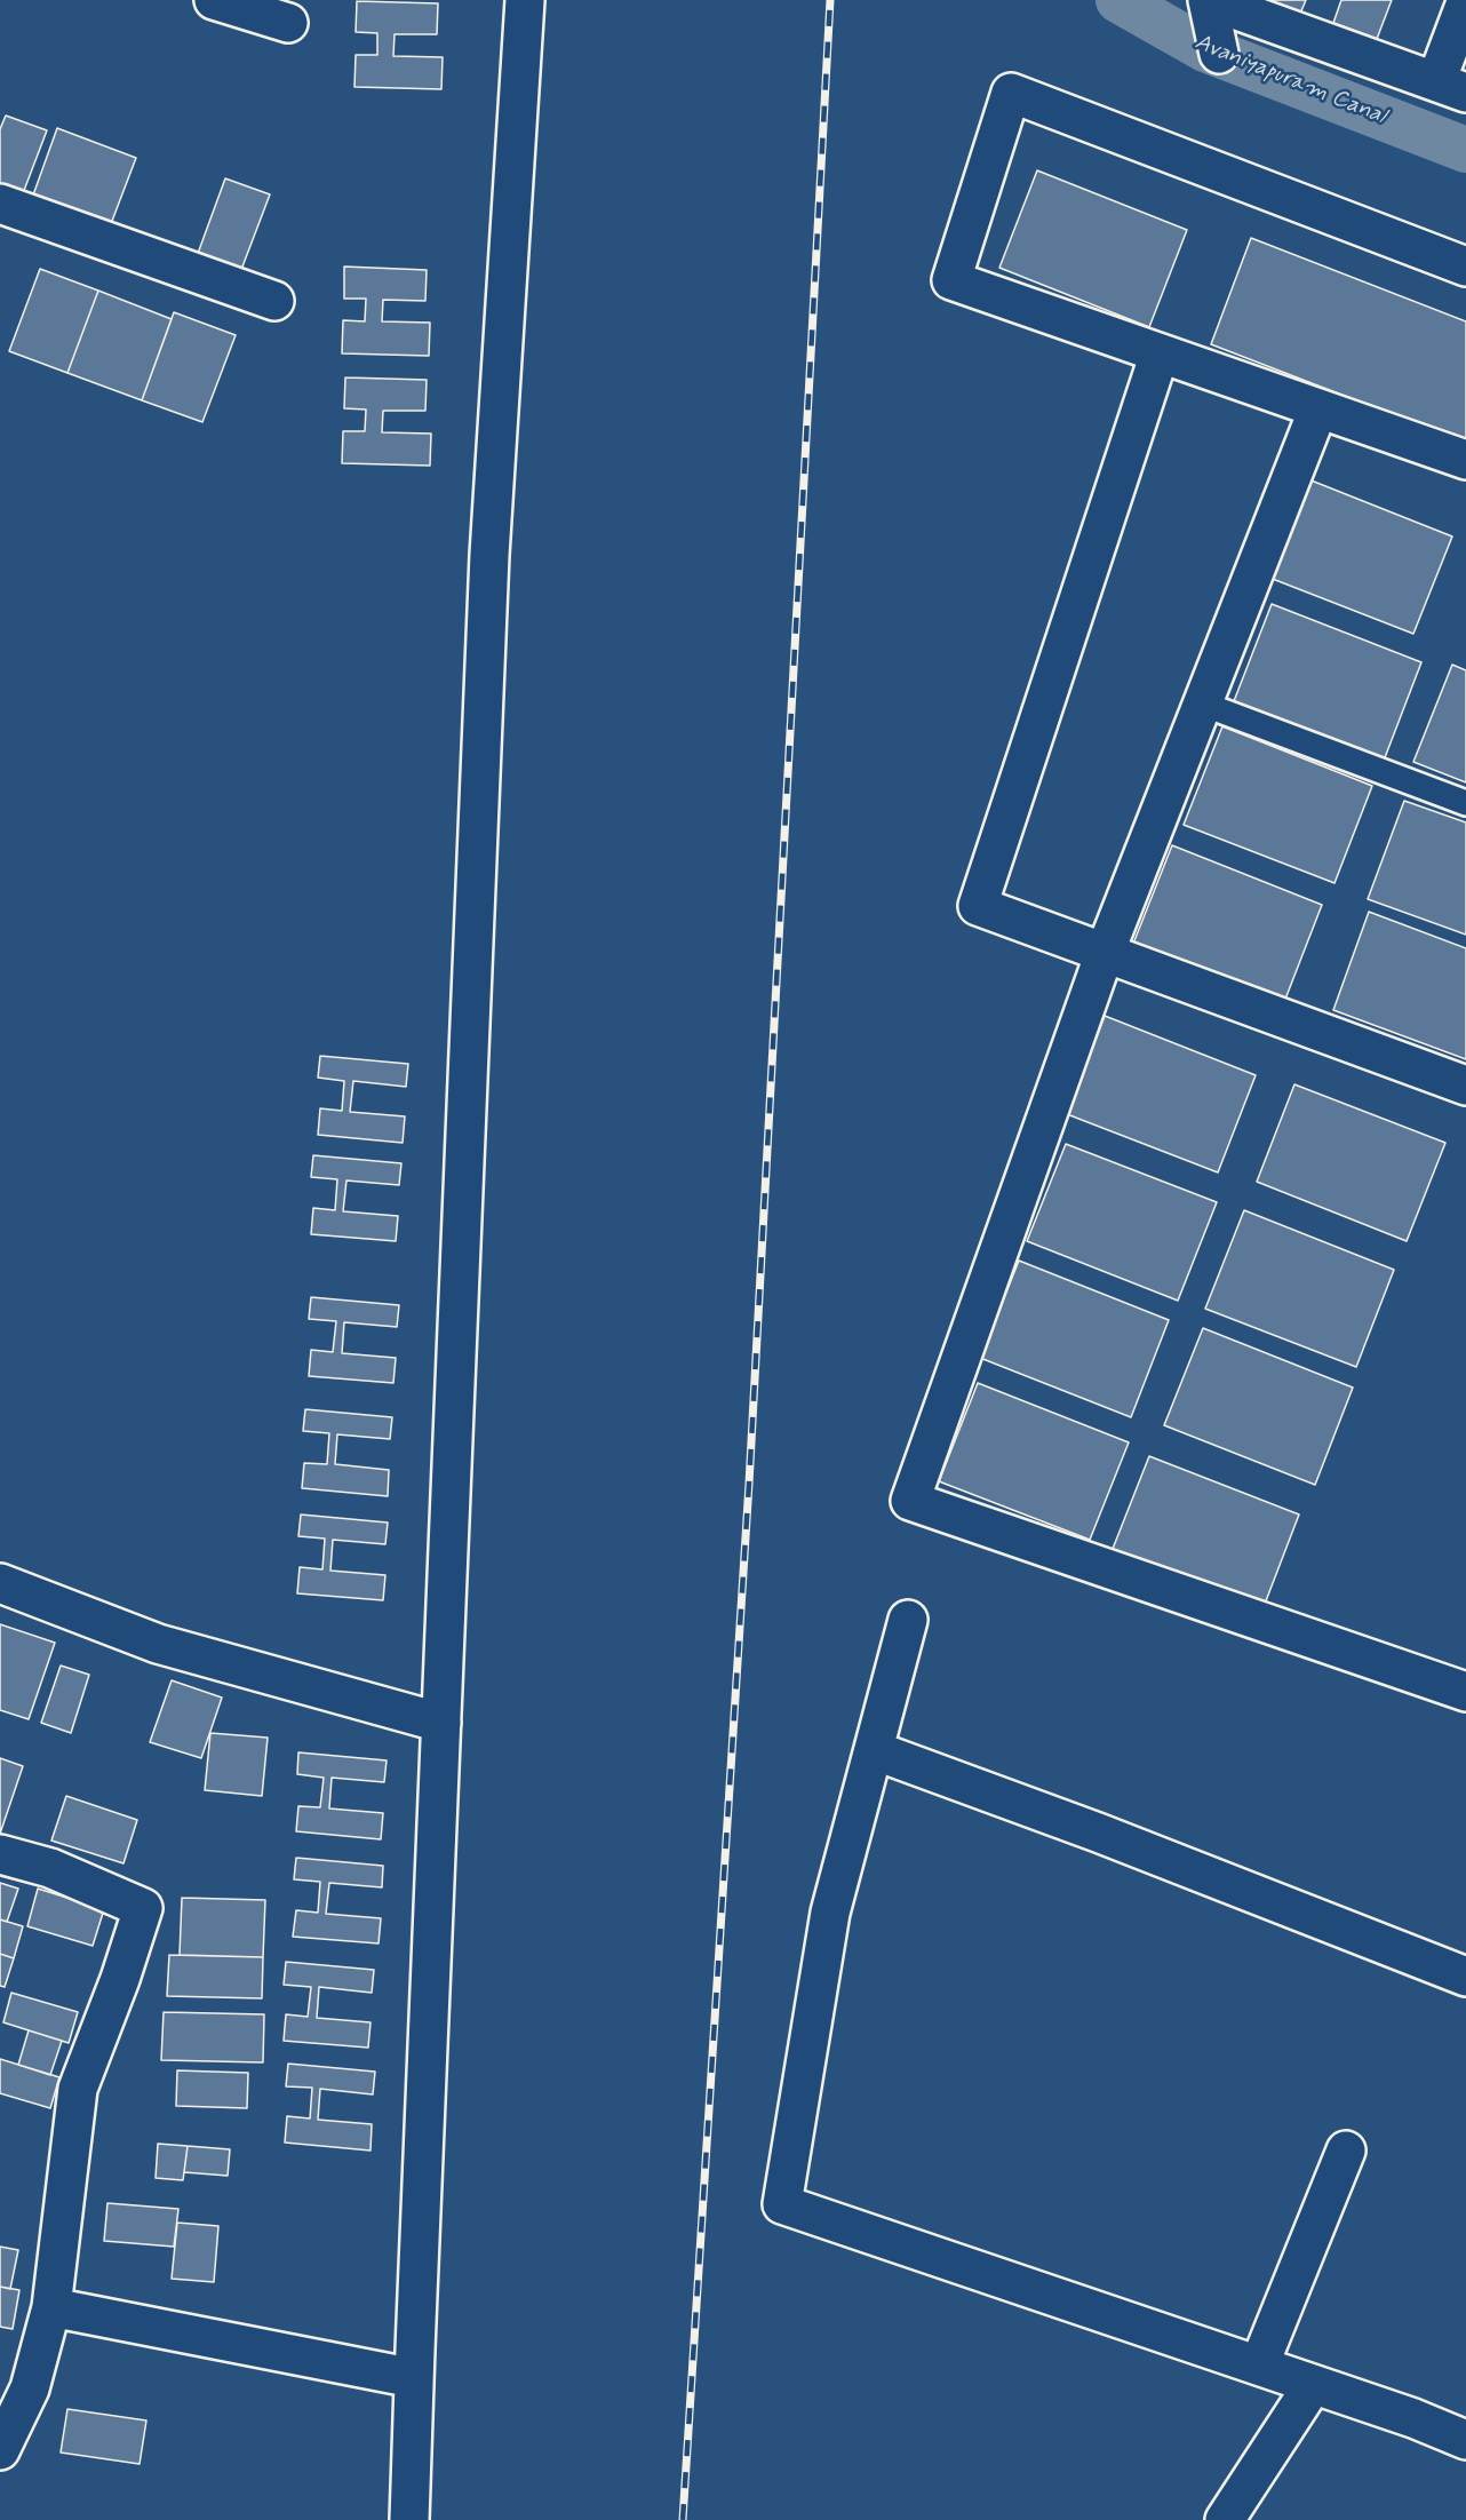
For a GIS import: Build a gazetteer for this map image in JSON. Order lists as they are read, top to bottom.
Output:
{
  "water": ["Avaniyapuram Canal"]
}
